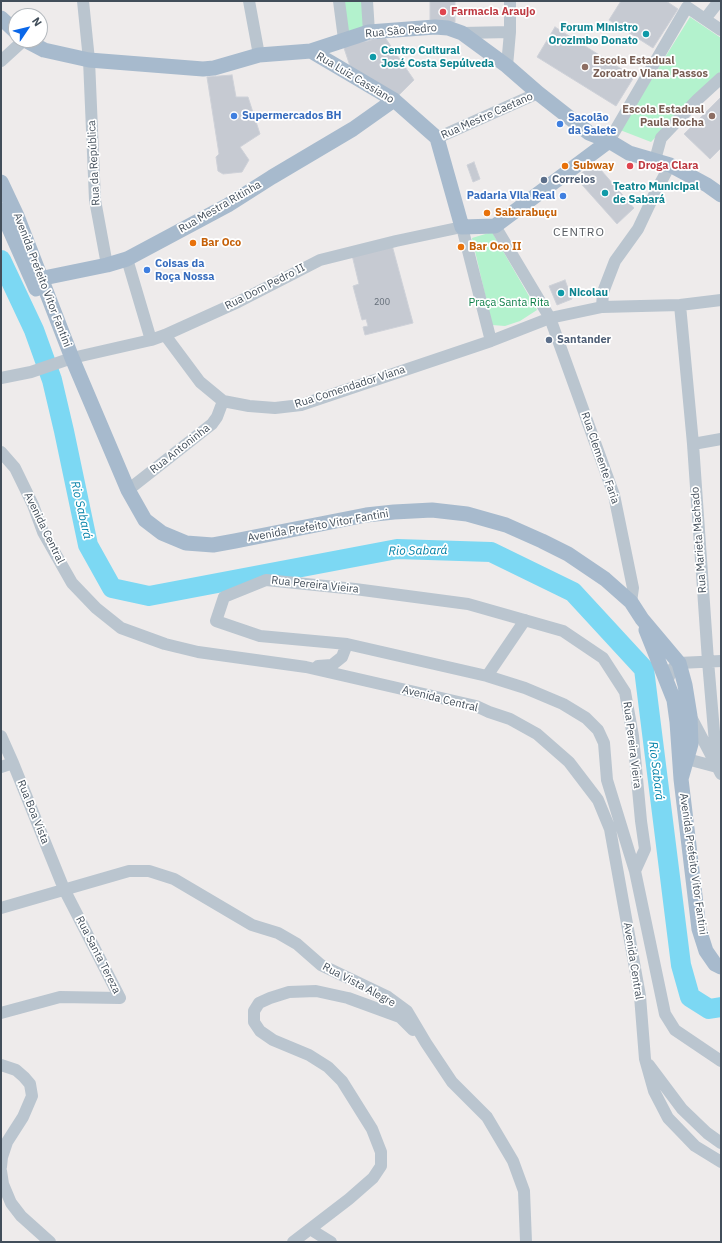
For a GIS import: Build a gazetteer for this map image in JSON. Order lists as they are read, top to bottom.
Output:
{
  "streets": {
    "main road": [
      "Rua São Pedro",
      "Rua Luiz Cassiano",
      "Rua Mestra Ritinha",
      "Avenida Prefeito Vitor Fantini"
    ],
    "street": [
      "Rua Mestre Caetano",
      "Rua da República",
      "Rua Dom Pedro II",
      "Rua Comendador Viana",
      "Rua Antoninha",
      "Rua Clemente Faria",
      "Avenida Central",
      "Rua Marieta Machado",
      "Rua Pereira Vieira",
      "Rua Boa Vista",
      "Rua Santa Tereza",
      "Rua Vista Alegre"
    ]
  },
  "crossings": [
    ["Rua São Pedro", "Rua Luiz Cassiano"],
    ["Rua São Pedro", "Rua Mestre Caetano"],
    ["Rua São Pedro", "Rua da República"],
    ["Rua Luiz Cassiano", "Rua Mestre Caetano"],
    ["Rua Luiz Cassiano", "Rua Mestra Ritinha"],
    ["Rua da República", "Rua Mestra Ritinha"],
    ["Rua Mestra Ritinha", "Avenida Prefeito Vitor Fantini"],
    ["Avenida Prefeito Vitor Fantini", "Rua Dom Pedro II"],
    ["Avenida Prefeito Vitor Fantini", "Rua Antoninha"],
    ["Avenida Prefeito Vitor Fantini", "Rua Clemente Faria"],
    ["Rua Dom Pedro II", "Rua Comendador Viana"],
    ["Rua Comendador Viana", "Rua Antoninha"],
    ["Rua Boa Vista", "Rua Santa Tereza"],
    ["Rua Boa Vista", "Rua Vista Alegre"],
    ["Rua Santa Tereza", "Rua Vista Alegre"]
  ],
  "districts": ["CENTRO"],
  "water": ["Rio Sabará"],
  "parks": ["Praça Santa Rita"],
  "places": [
    "Farmacia Araujo",
    "Forum Ministro Orozimbo Donato",
    "Centro Cultural José Costa Sepúlveda",
    "Escola Estadual Zoroatro Viana Passos",
    "Supermercados BH",
    "Escola Estadual Paula Rocha",
    "Sacolão da Salete",
    "Subway",
    "Droga Clara",
    "Correios",
    "Teatro Municipal de Sabará",
    "Padaria Vila Real",
    "Sabarabuçu",
    "Bar Oco",
    "Bar Oco II",
    "Coisas da Roça Nossa",
    "Nicolau",
    "Santander"
  ],
  "house_numbers": ["200"],
  "north": "top right"
}
